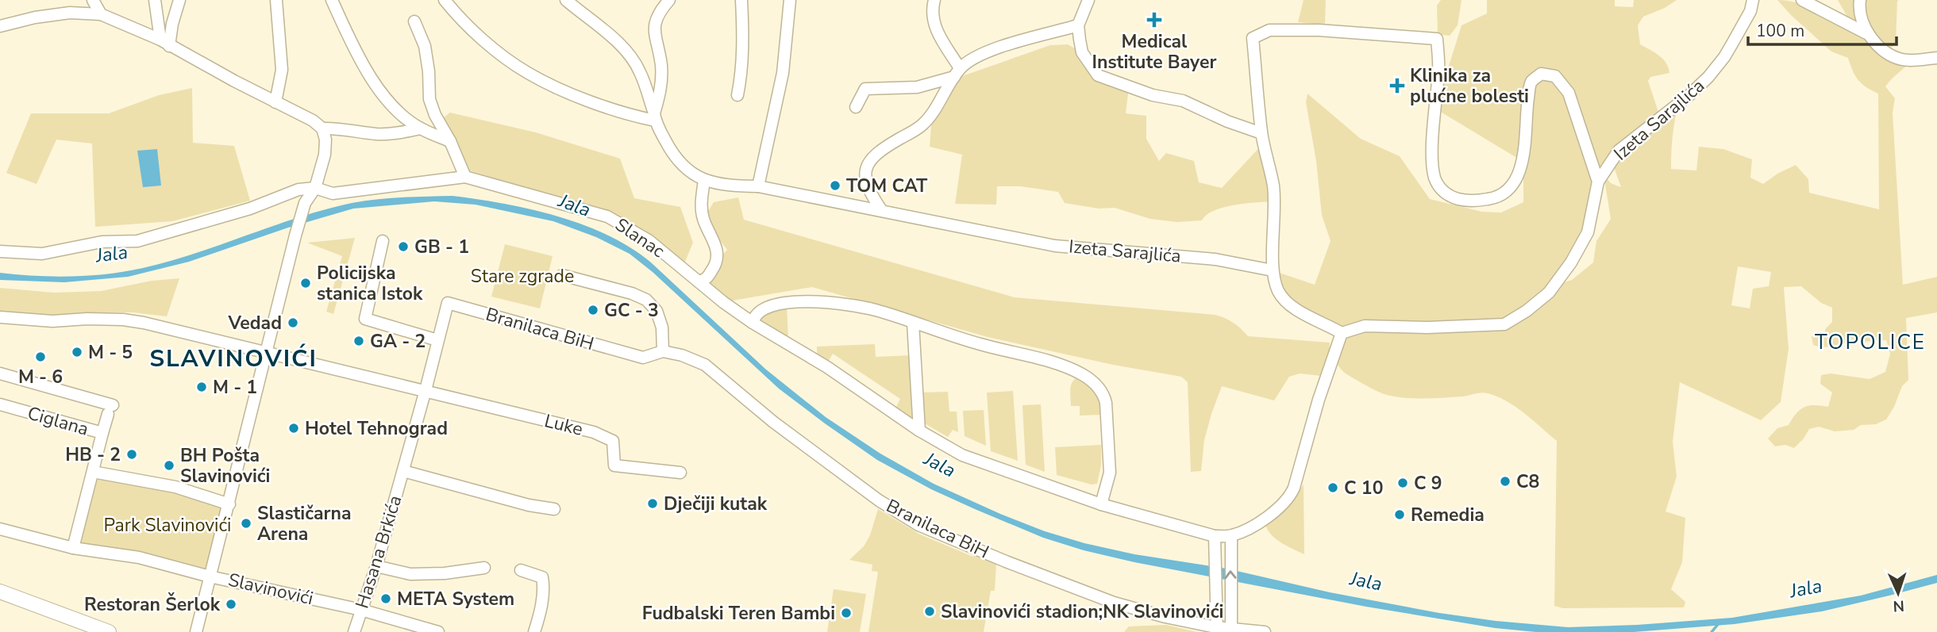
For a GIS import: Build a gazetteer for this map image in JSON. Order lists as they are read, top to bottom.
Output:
{
  "streets": {
    "street": [
      "Izeta Sarajlića",
      "Slanac",
      "Branilaca BiH",
      "Ciglana",
      "Luke",
      "Hasana Brkića",
      "Slavinovići"
    ]
  },
  "crossings": [
    ["Slanac", "Slavinovići"],
    ["Branilaca BiH", "Hasana Brkića"],
    ["Luke", "Hasana Brkića"],
    ["Hasana Brkića", "Slavinovići"]
  ],
  "districts": ["TOPOLICE", "SLAVINOVIĆI"],
  "water": ["Jala"],
  "parks": ["Stare zgrade", "Park Slavinovići"],
  "places": {
    "health": ["Medical Institute Bayer", "Klinika za plućne bolesti"],
    "other": [
      "TOM CAT",
      "GB - 1",
      "Policijska stanica Istok",
      "GC - 3",
      "Vedad",
      "GA - 2",
      "M - 5",
      "M - 6",
      "M - 1",
      "Hotel Tehnograd",
      "HB - 2",
      "BH Pošta Slavinovići",
      "C8",
      "C 9",
      "C 10",
      "Dječiji kutak",
      "Remedia",
      "Slastičarna Arena",
      "META System",
      "Restoran Šerlok",
      "Slavinovići stadion;NK Slavinovići",
      "Fudbalski Teren Bambi"
    ]
  },
  "scale_bar": "100 m",
  "north": "bottom"
}
